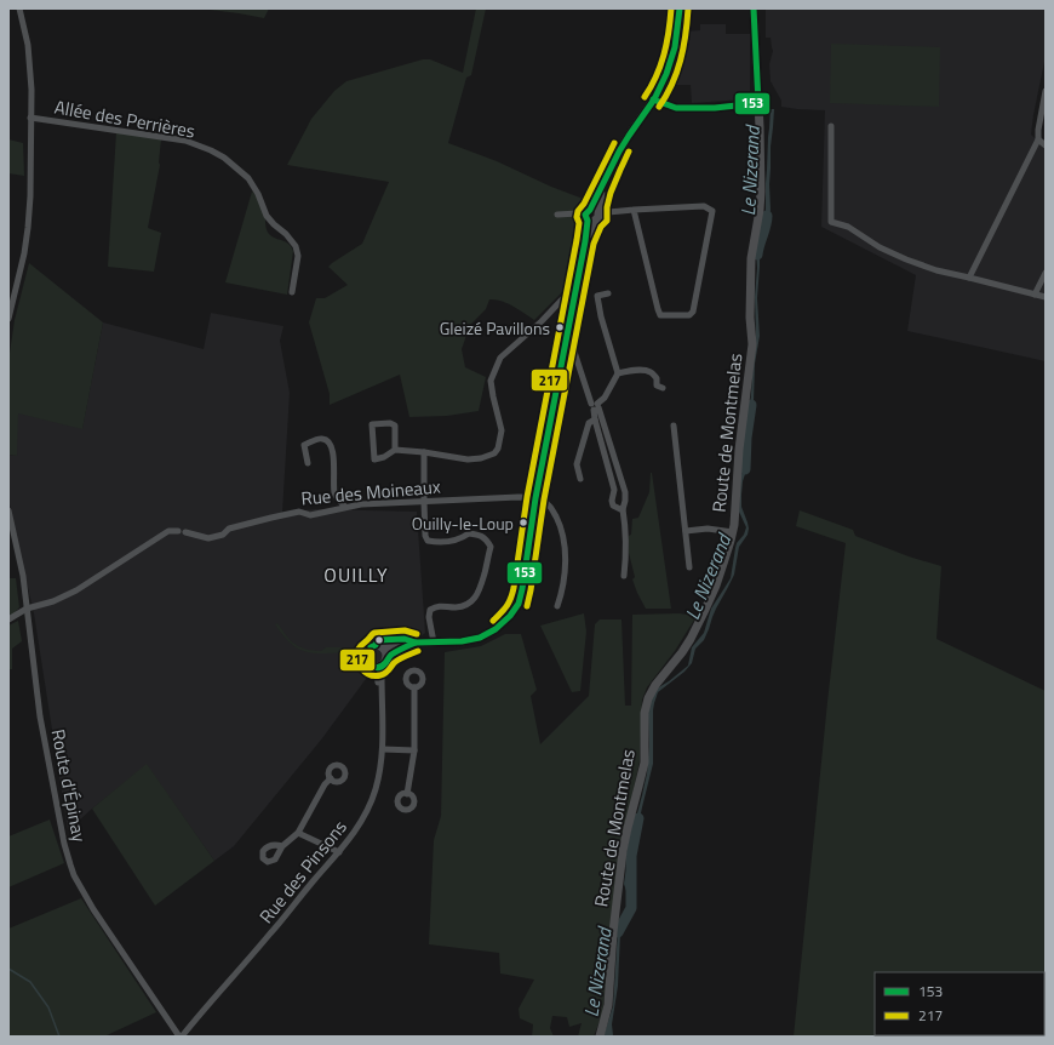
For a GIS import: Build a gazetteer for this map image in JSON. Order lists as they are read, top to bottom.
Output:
{
  "streets": {
    "street": [
      "Allée des Perrières",
      "Route de Montmelas",
      "Rue des Moineaux",
      "Route d'Épinay",
      "Rue des Pinsons"
    ]
  },
  "crossings": [
    ["Rue des Moineaux", "Route d'Épinay"],
    ["Route d'Épinay", "Rue des Pinsons"]
  ],
  "districts": ["OUILLY"],
  "water": ["Le Nizerand"],
  "places": ["Gleizé Pavillons", "Ouilly-le-Loup"],
  "lines": ["transit line 153", "transit line 217"],
  "legend": ["153", "217"]
}
